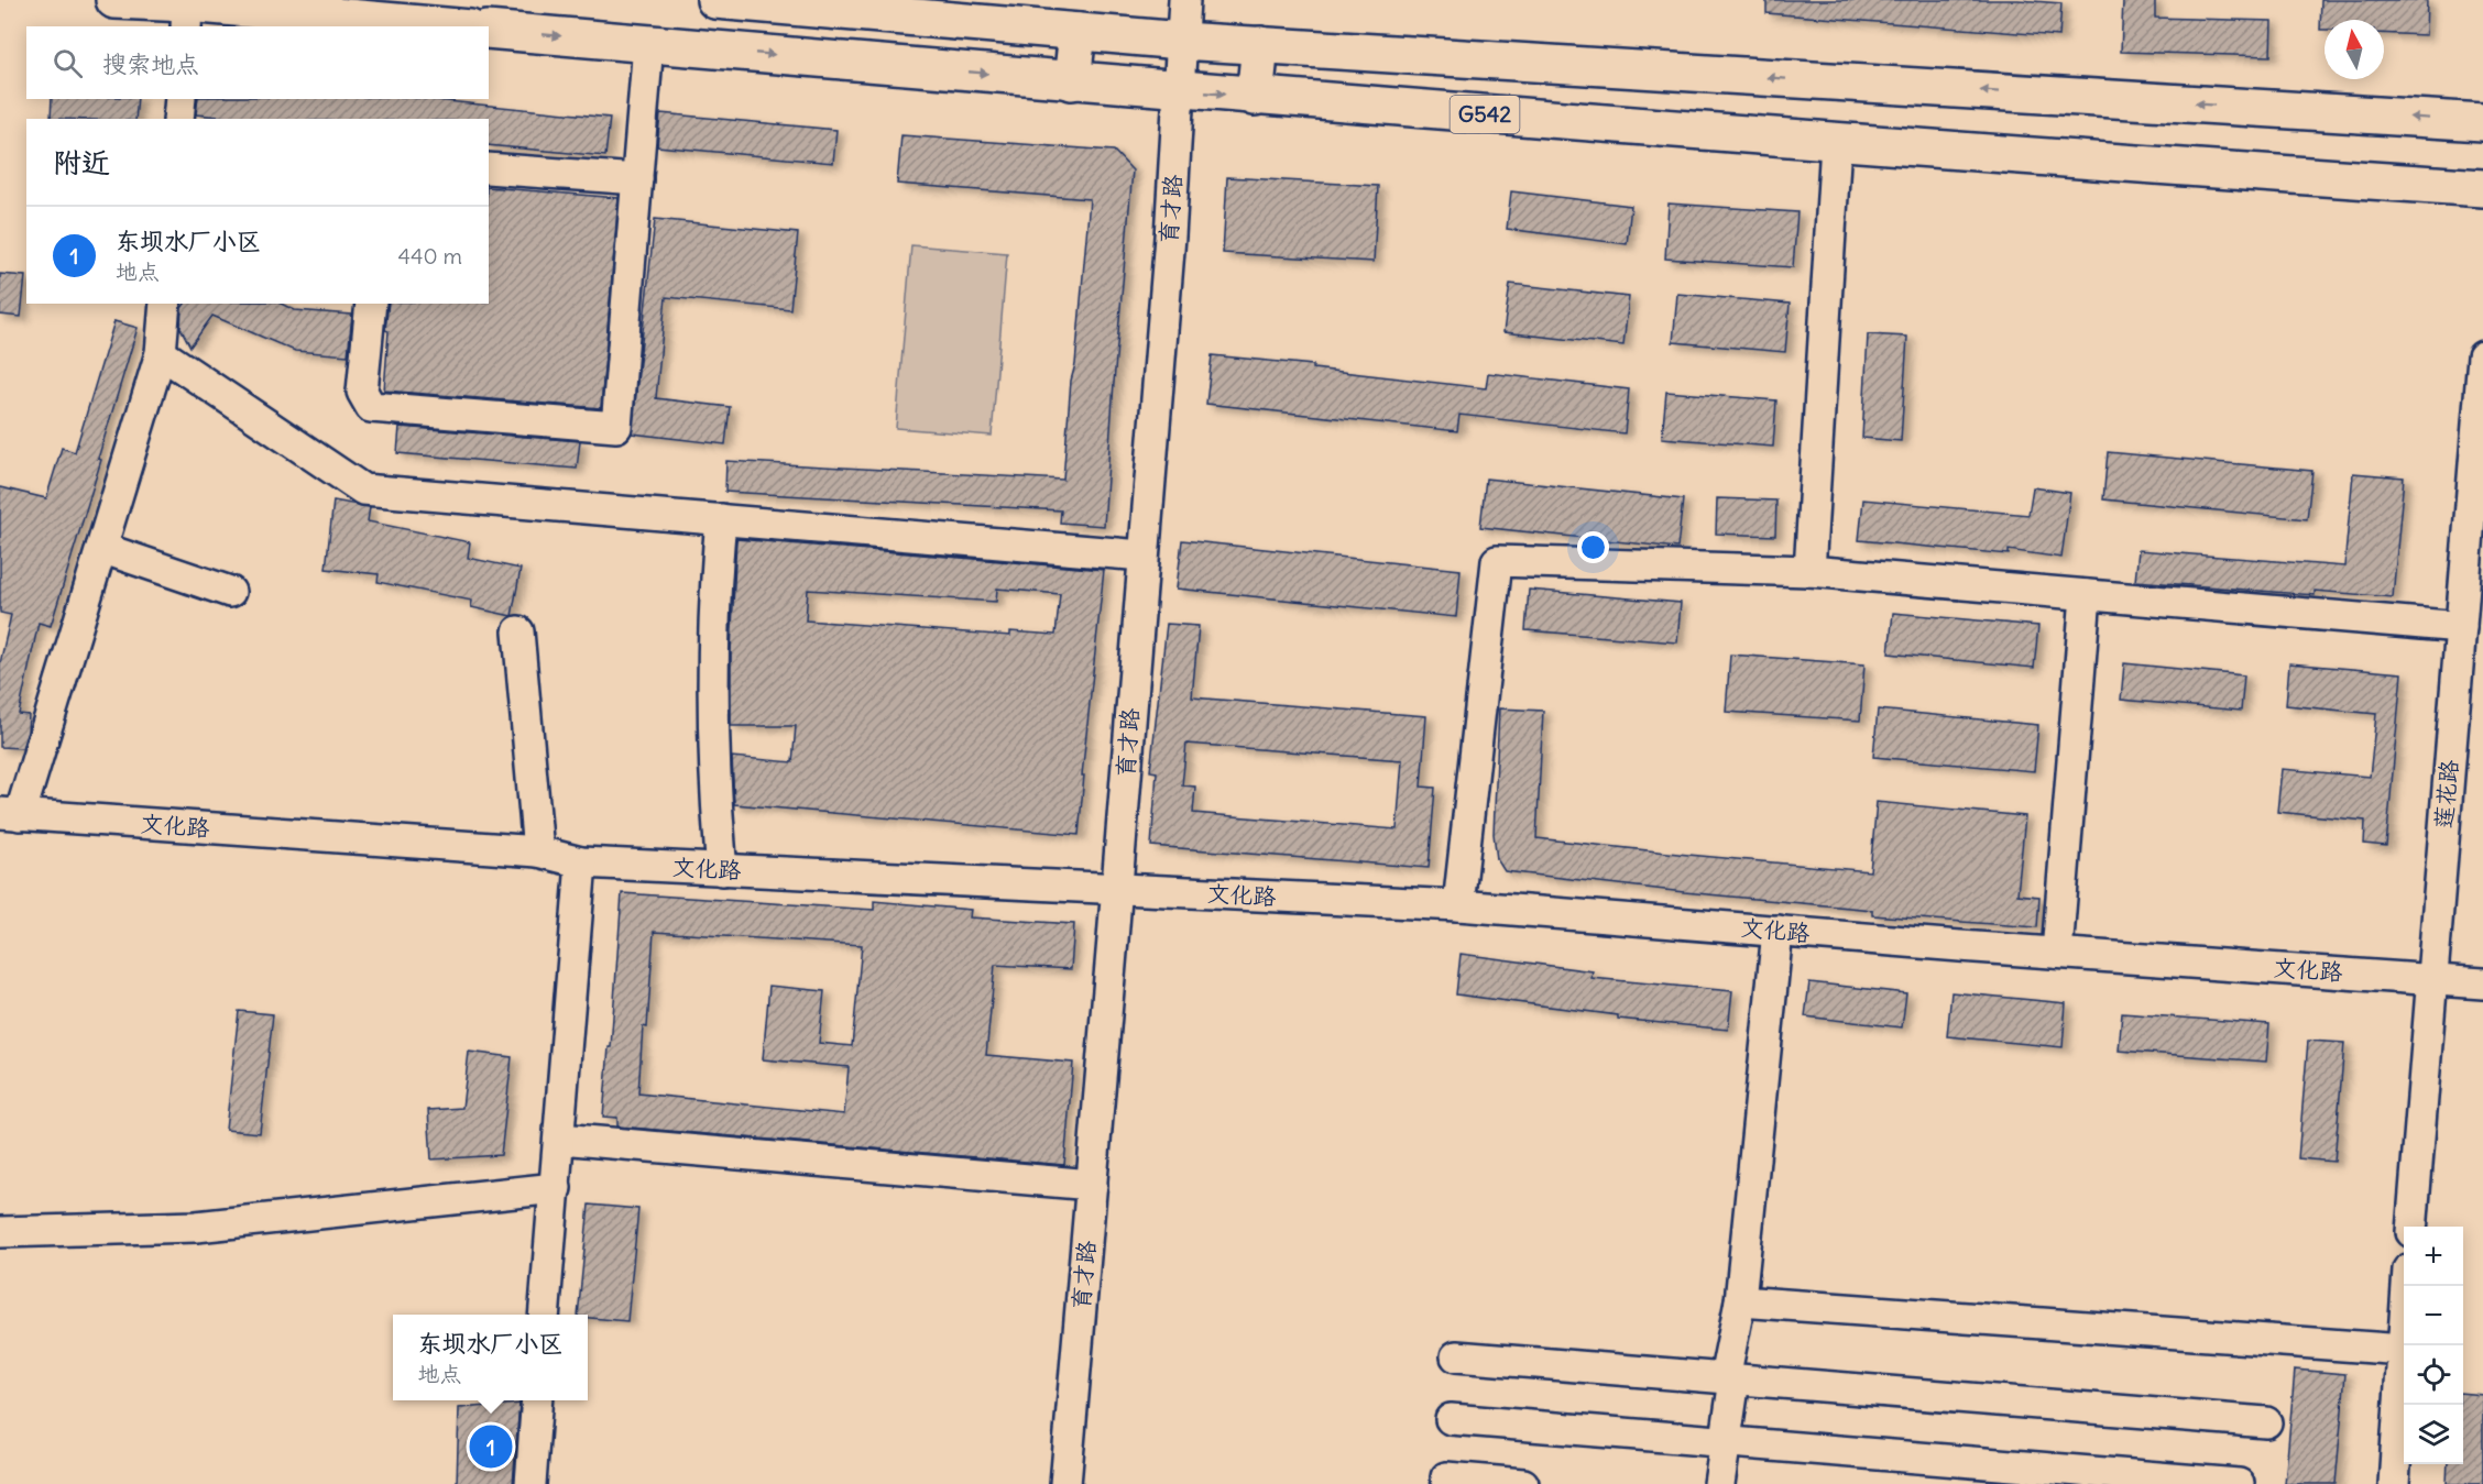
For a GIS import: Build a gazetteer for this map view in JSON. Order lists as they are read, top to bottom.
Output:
{
  "streets": {
    "main road": ["G542"],
    "street": ["育才路", "莲花路", "文化路"]
  },
  "crossings": [
    ["G542", "育才路"],
    ["育才路", "文化路"],
    ["莲花路", "文化路"]
  ],
  "north": "top",
  "page": {
    "search": "搜索地点",
    "heading": "附近",
    "list": [
      {
        "mark": "1",
        "name": "东坝水厂小区",
        "note": "地点",
        "value": "440 m"
      }
    ],
    "map_buttons": ["+", "−"],
    "popup": ["东坝水厂小区", "地点"],
    "pins": "1"
  }
}
